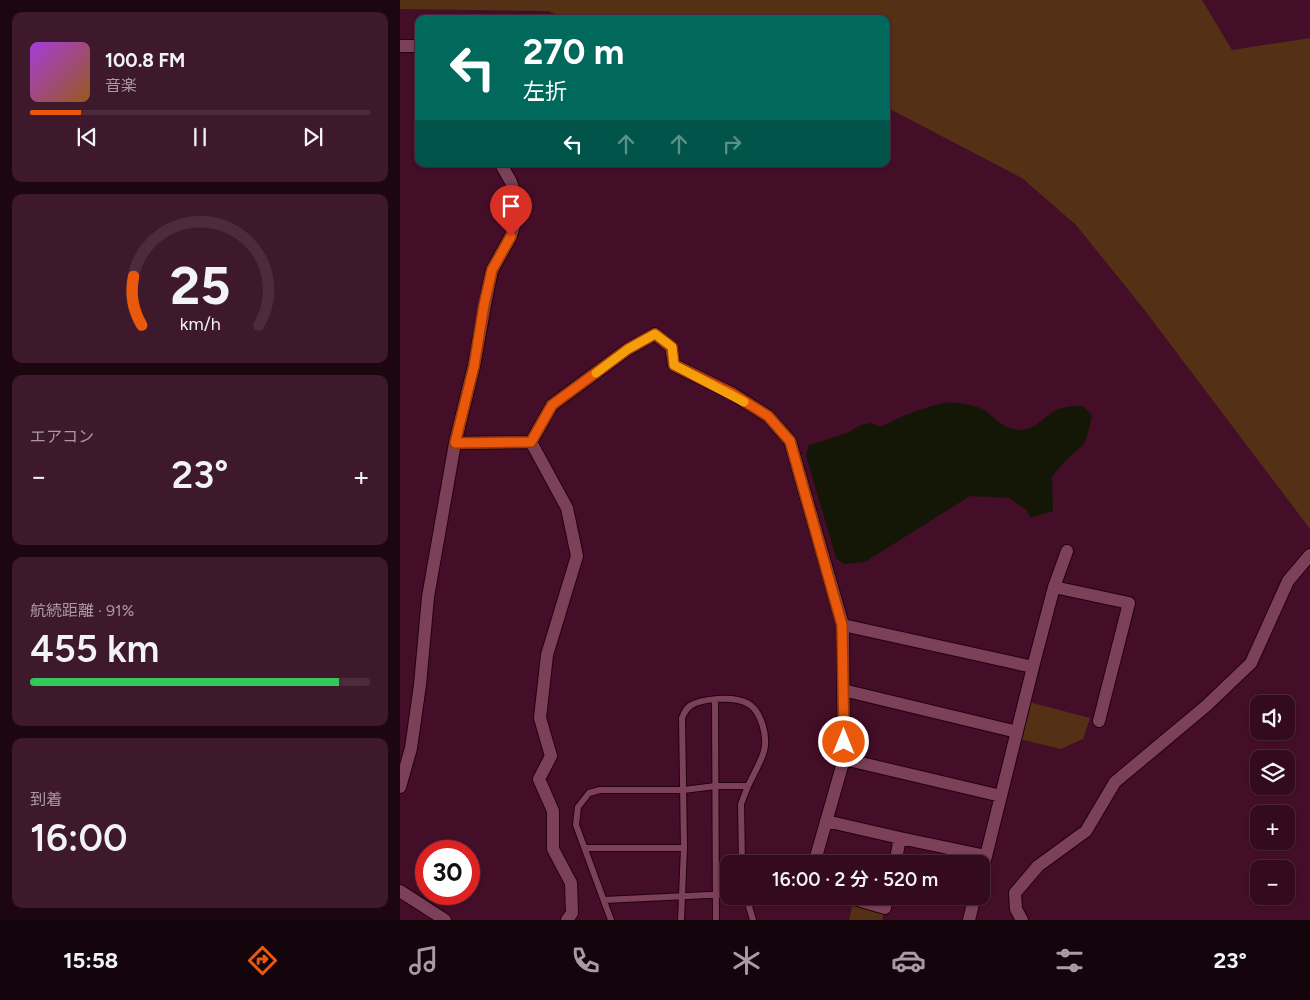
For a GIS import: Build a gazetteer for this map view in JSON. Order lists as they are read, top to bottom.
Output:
{
  "page": {
    "turn": ["270 m", "左折"],
    "song": ["100.8 FM", "音楽"],
    "tile": [
      "エアコン",
      ["航続距離 · 91%", "455 km"],
      ["到着", "16:00"]
    ],
    "heat": ["−", "23°", "+"],
    "map_buttons": ["+", "−"],
    "limit": "30",
    "trip": "16:00 · 2 分 · 520 m",
    "tabs": ["15:58", "23°"],
    "gauge": ["25", "km/h"]
  }
}
